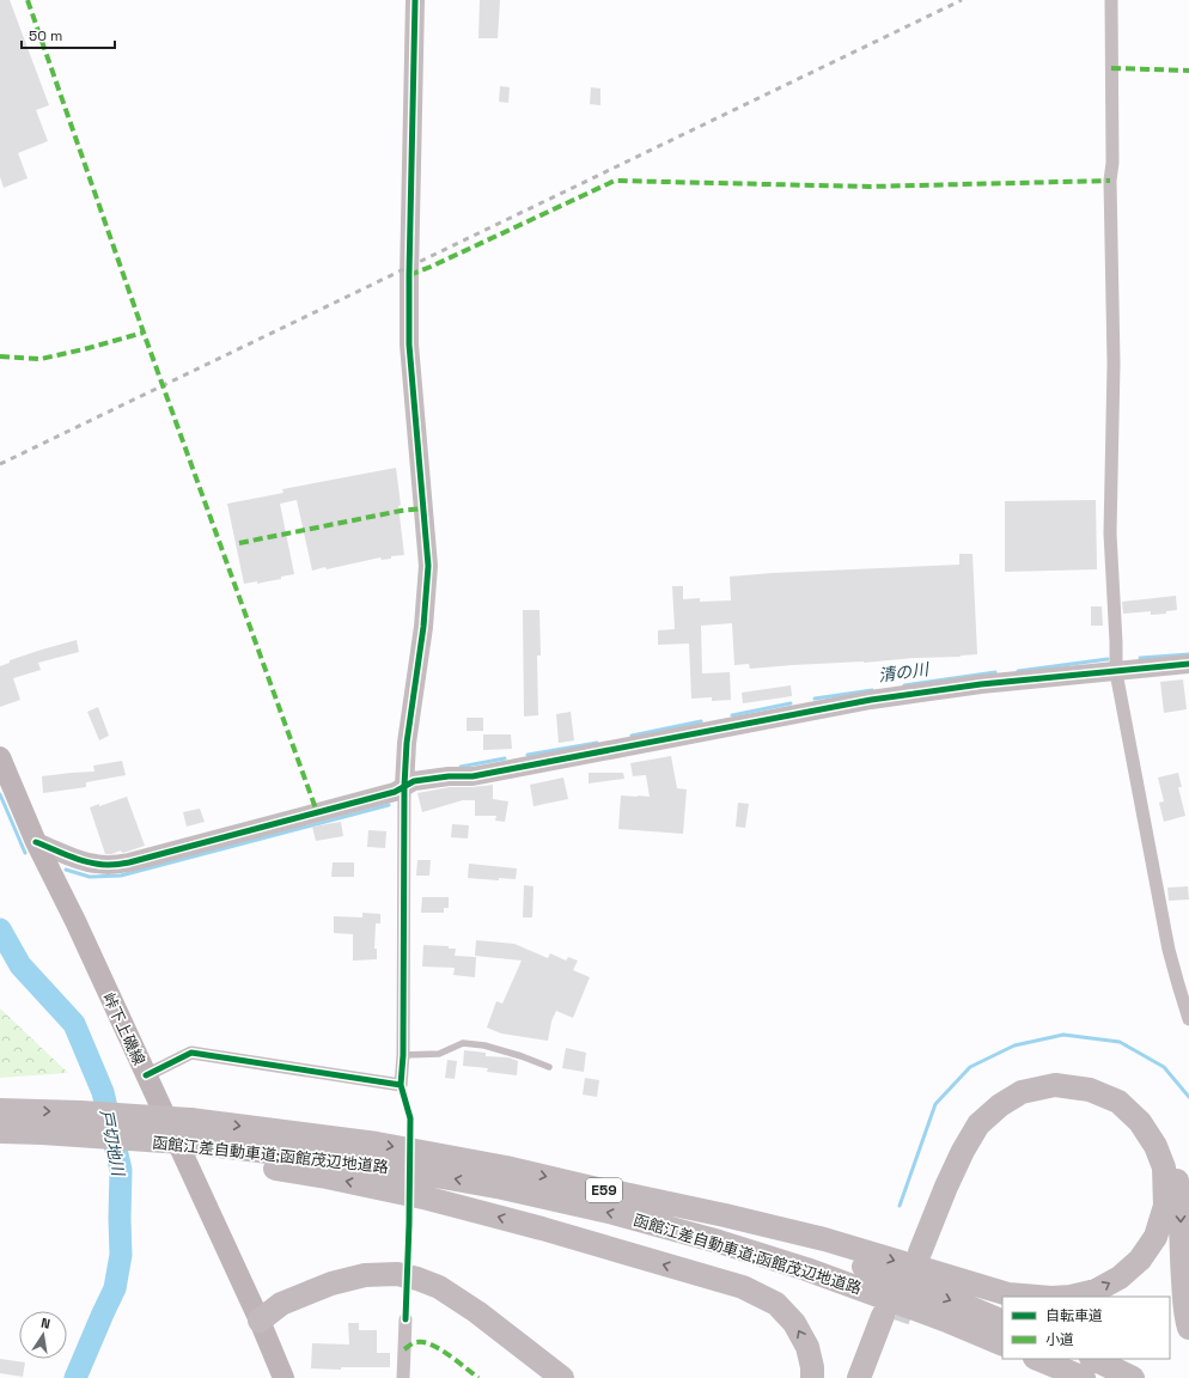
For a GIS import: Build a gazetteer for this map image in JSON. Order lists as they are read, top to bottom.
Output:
{
  "streets": {
    "highway": ["函館江差自動車道;函館茂辺地道路", "E59"],
    "main road": ["峠下上磯線"]
  },
  "water": ["清の川", "戸切地川"],
  "legend": ["自転車道", "小道"],
  "scale_bar": "50 m",
  "north": "top"
}
